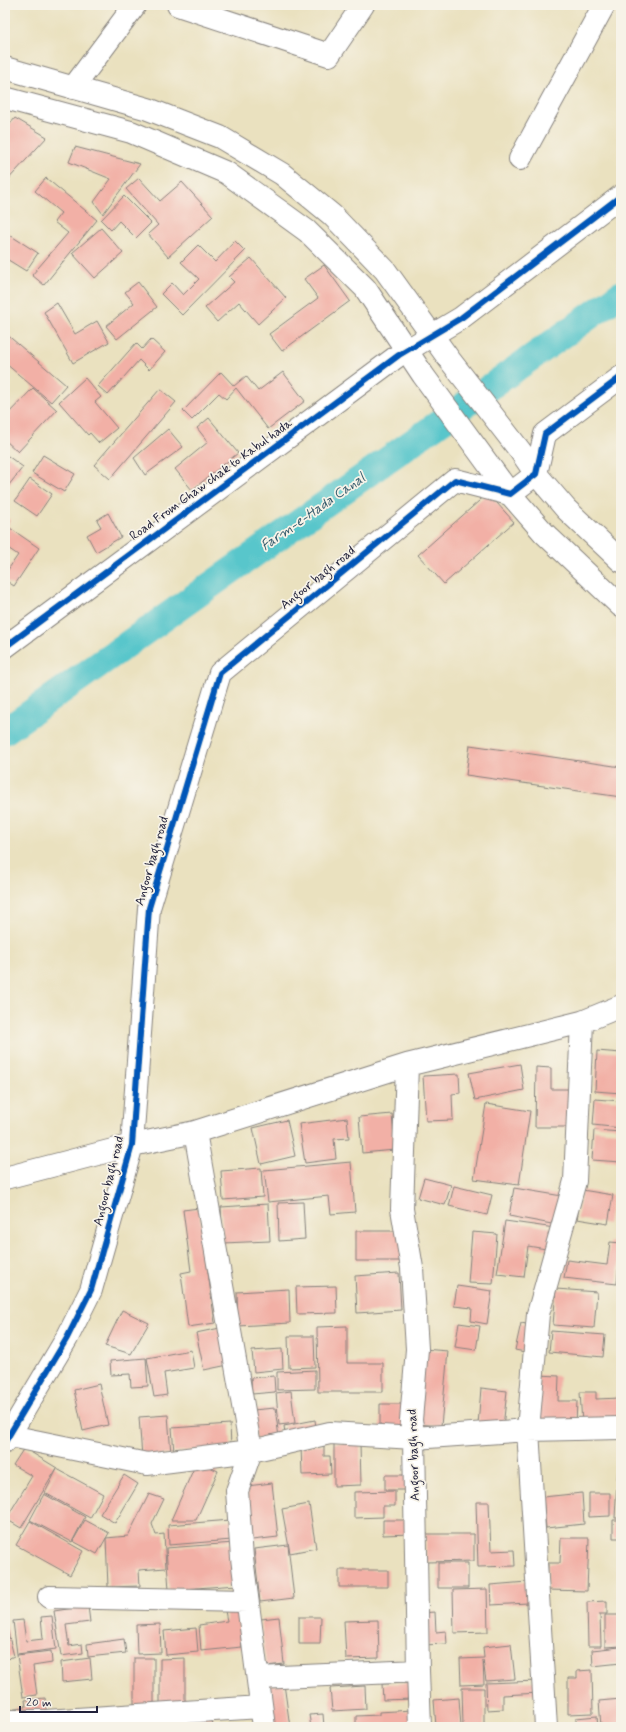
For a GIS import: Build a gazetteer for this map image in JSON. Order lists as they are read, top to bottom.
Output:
{
  "streets": {
    "street": ["Road From Ghaw chak to Kabul hada", "Angoor bagh road"]
  },
  "water": ["Farm-e-Hada Canal"],
  "scale_bar": "20 m"
}
